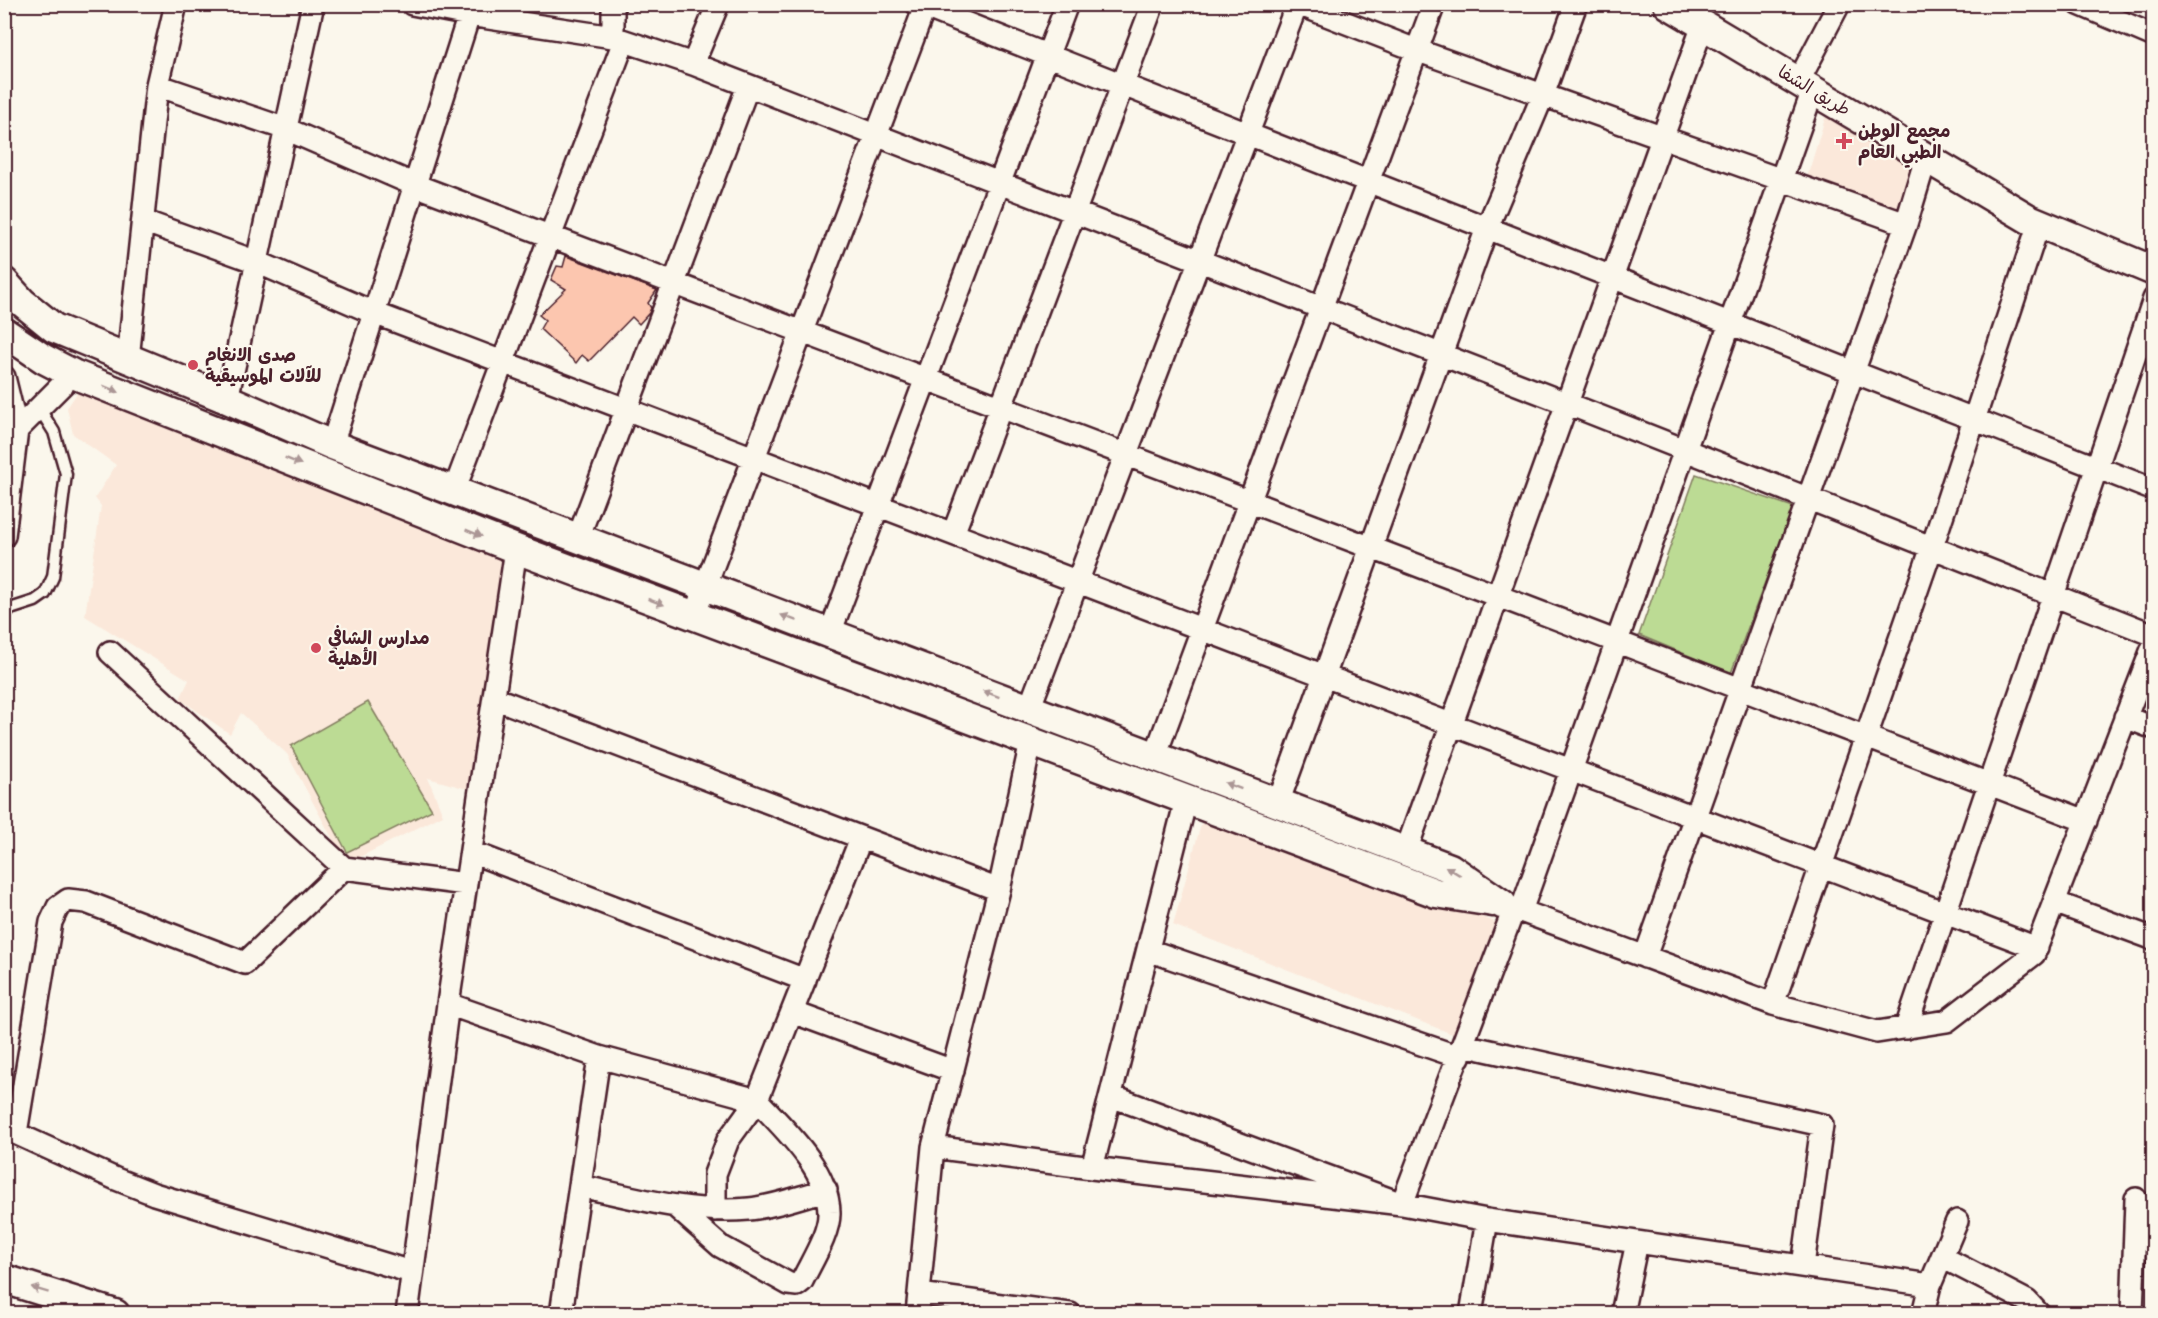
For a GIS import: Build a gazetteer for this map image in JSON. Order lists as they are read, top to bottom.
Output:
{
  "streets": {
    "street": ["طريق الشفا"]
  },
  "places": {
    "health": ["مجمع الوطن الطبي العام"],
    "other": ["صدى الانغام للآلات الموسيقية", "مدارس الشافي الأهلية"]
  }
}
